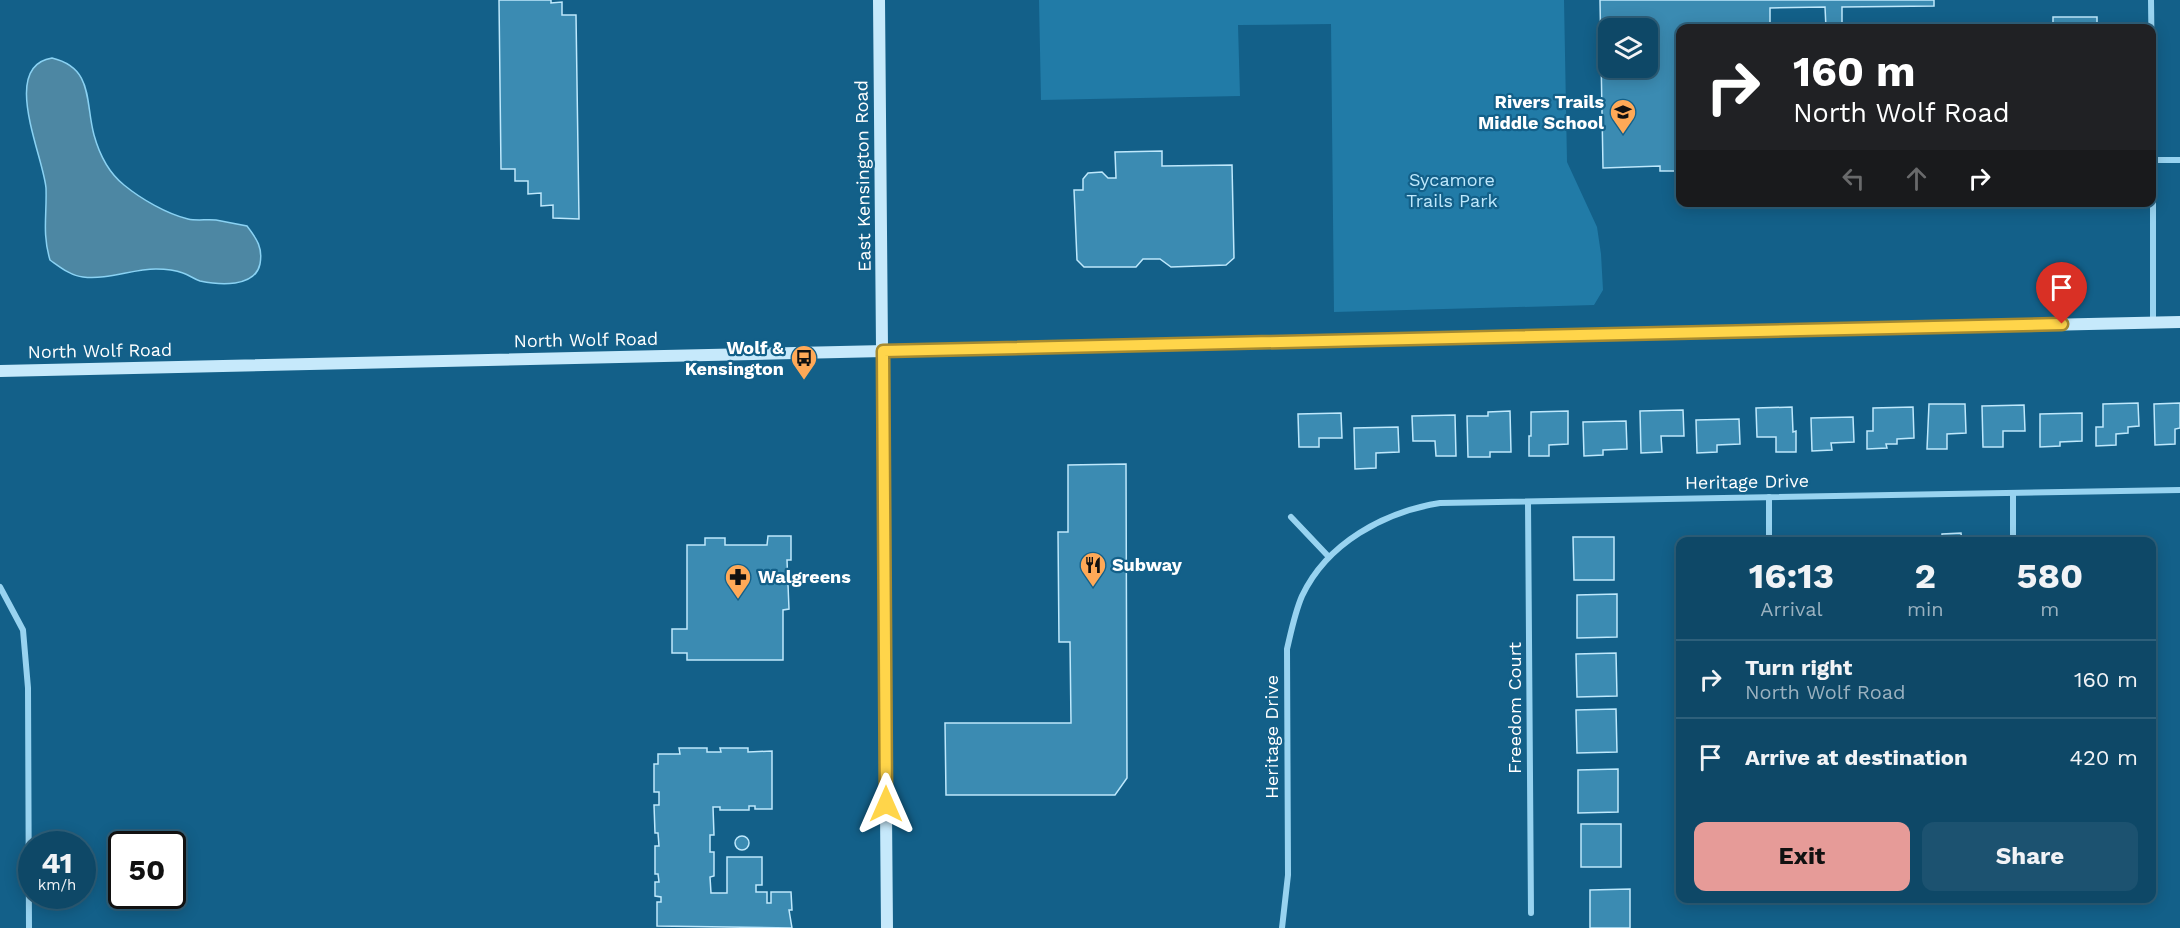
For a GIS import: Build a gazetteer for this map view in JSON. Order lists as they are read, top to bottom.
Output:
{
  "streets": {
    "main road": ["East Kensington Road", "North Wolf Road"],
    "street": ["Heritage Drive", "Freedom Court"]
  },
  "crossings": [
    ["East Kensington Road", "North Wolf Road"],
    ["Heritage Drive", "Freedom Court"]
  ],
  "parks": ["Sycamore Trails Park"],
  "places": {
    "school or university": ["Rivers Trails Middle School"],
    "bus stop": ["Wolf & Kensington"],
    "restaurant": ["Subway"],
    "pharmacy": ["Walgreens"]
  },
  "page": {
    "turn": ["160 m", "North Wolf Road"],
    "eta": [
      "16:13",
      "Arrival",
      "2",
      "min",
      "580",
      "m"
    ],
    "list": [
      {
        "name": "Turn right",
        "note": "North Wolf Road",
        "value": "160 m"
      },
      {
        "name": "Arrive at destination",
        "value": "420 m"
      }
    ],
    "buttons": ["Exit", "Share"],
    "speed": "41 km/h",
    "limit": "50"
  }
}
